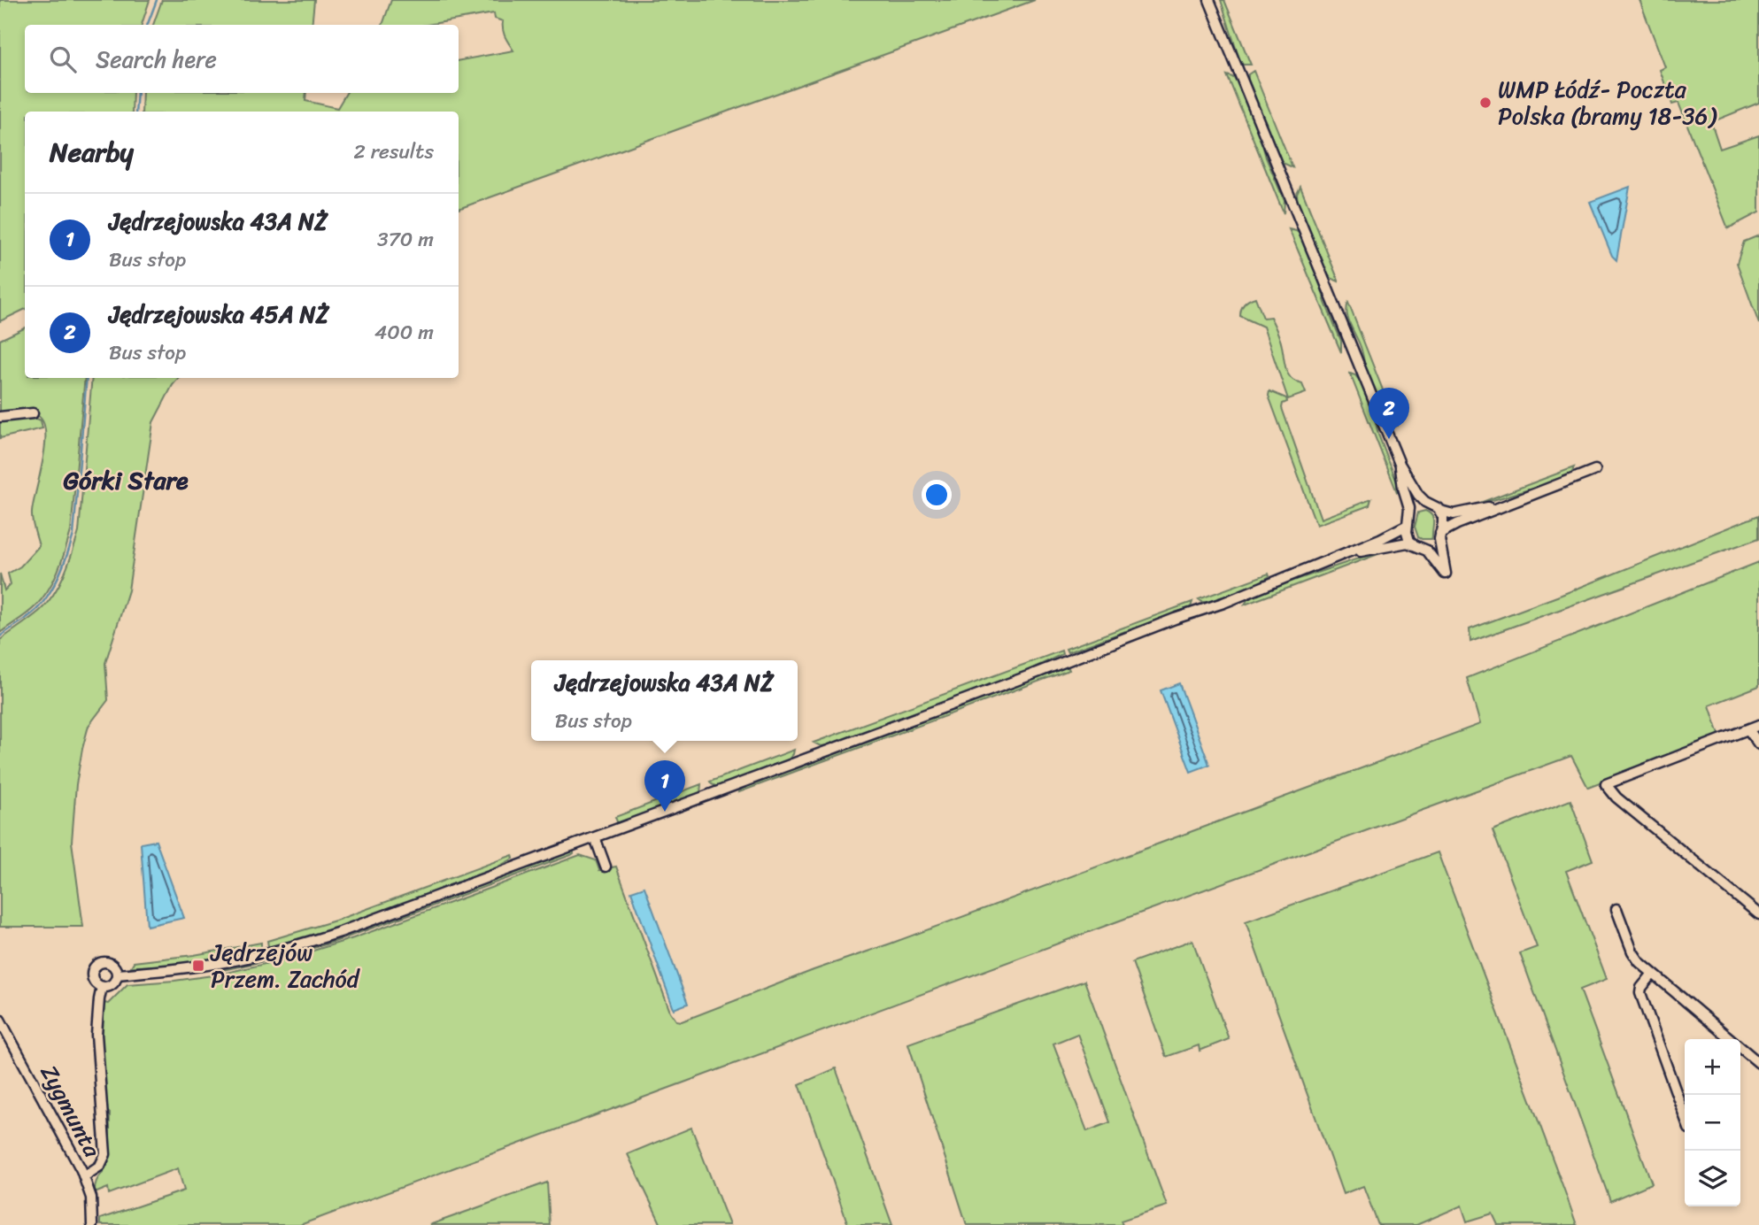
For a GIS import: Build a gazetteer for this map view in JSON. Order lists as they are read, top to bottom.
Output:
{
  "streets": {
    "street": ["Zygmunta"]
  },
  "districts": ["Górki Stare"],
  "places": {
    "other": ["WMP Łódź- Poczta Polska (bramy 18-36)"],
    "transit": ["Jędrzejów Przem. Zachód"]
  },
  "page": {
    "search": "Search here",
    "heading": ["Nearby", "2 results"],
    "list": [
      {
        "mark": "1",
        "name": "Jędrzejowska 43A NŻ",
        "note": "Bus stop",
        "value": "370 m"
      },
      {
        "mark": "2",
        "name": "Jędrzejowska 45A NŻ",
        "note": "Bus stop",
        "value": "400 m"
      }
    ],
    "pins": ["2", "1"],
    "popup": ["Jędrzejowska 43A NŻ", "Bus stop"],
    "map_buttons": ["+", "−"]
  }
}
